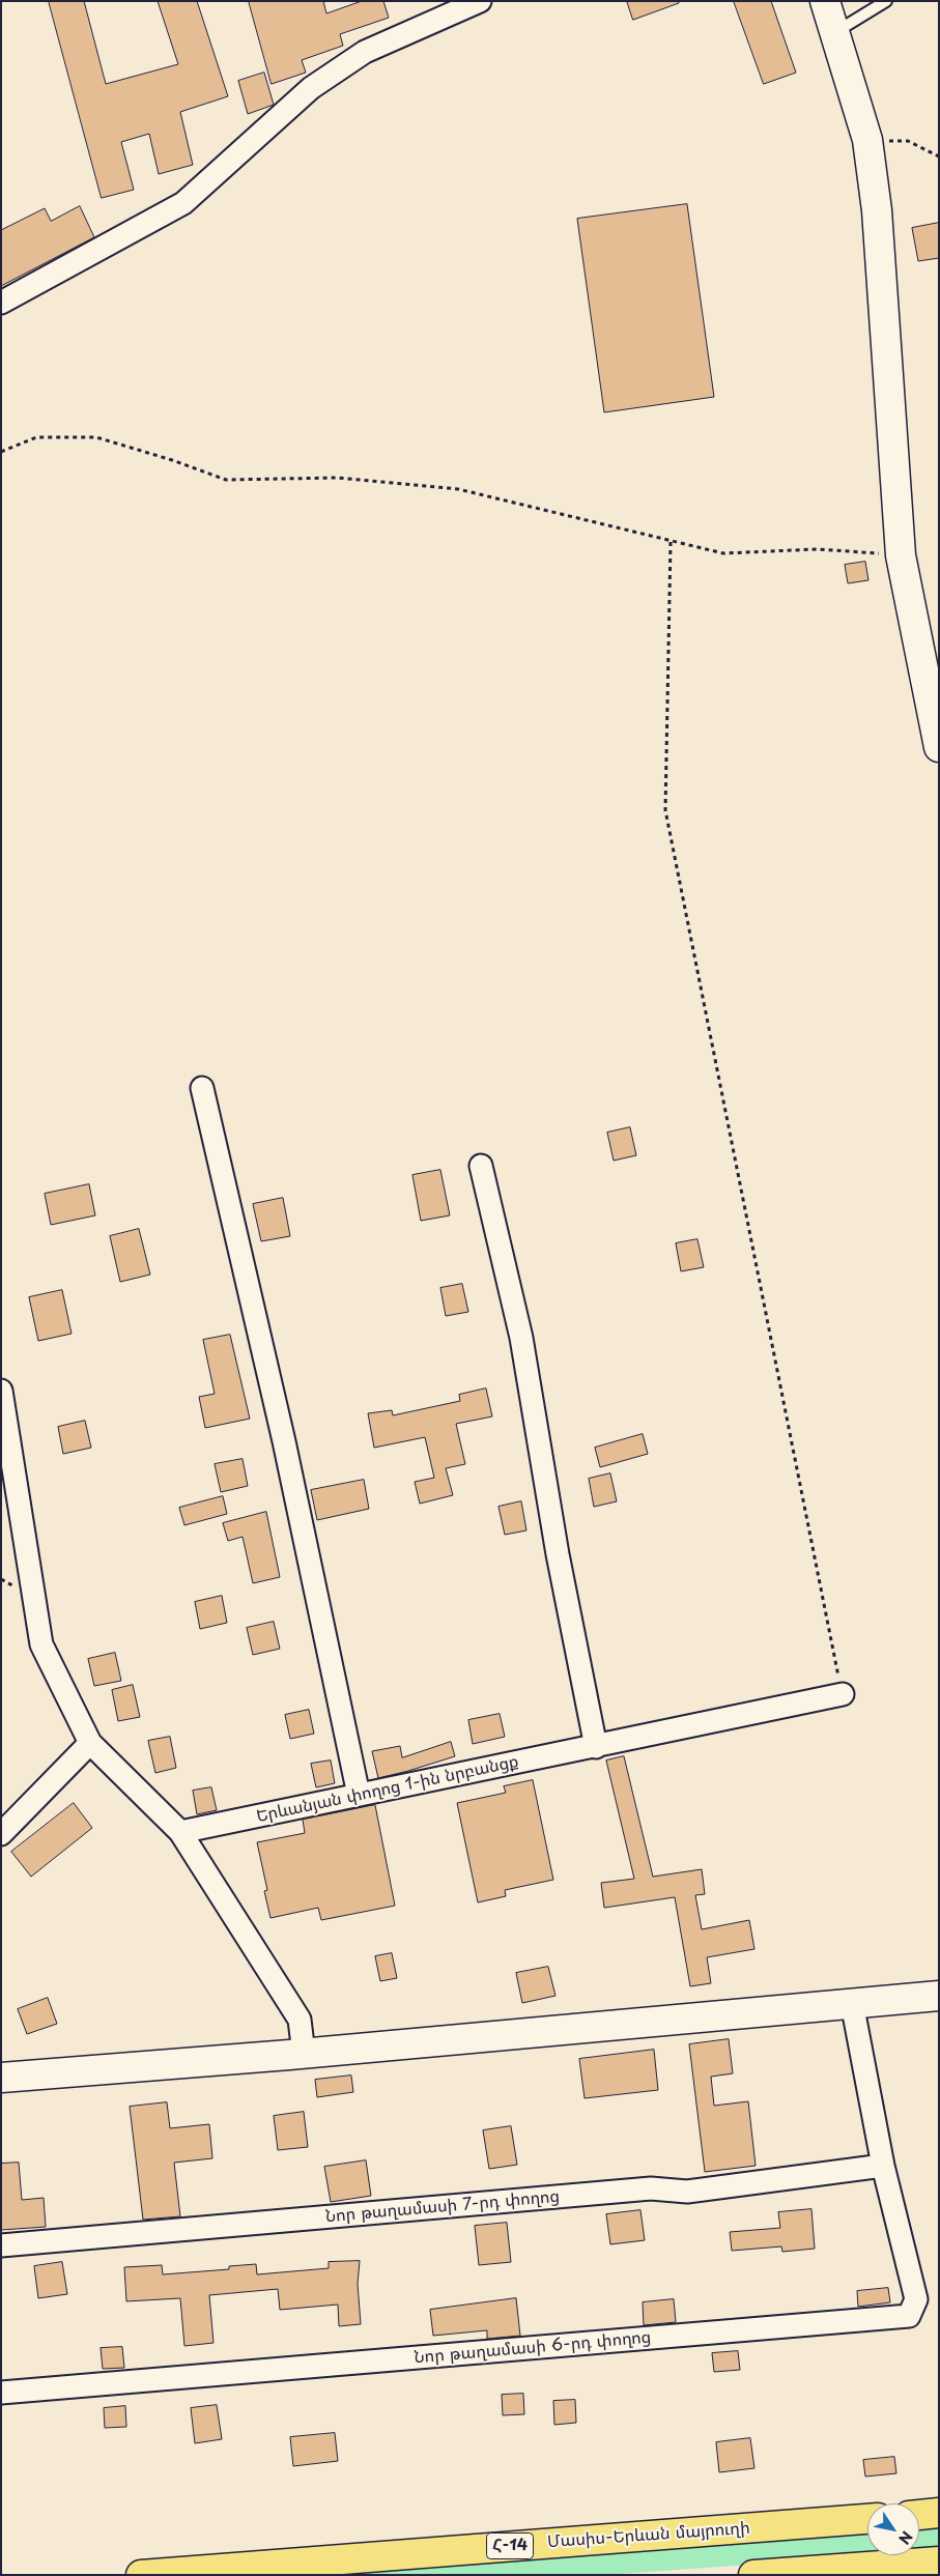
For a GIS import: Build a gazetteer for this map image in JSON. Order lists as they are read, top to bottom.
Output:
{
  "streets": {
    "main road": ["Մասիս-Երևան մայրուղի", "Հ-14"],
    "street": ["Երևանյան փողոց 1-ին նրբանցք", "Նոր թաղամասի 7-րդ փողոց", "Նոր թաղամասի 6-րդ փողոց"]
  },
  "crossings": [
    ["Նոր թաղամասի 7-րդ փողոց", "Նոր թաղամասի 6-րդ փողոց"]
  ],
  "north": "bottom right"
}
